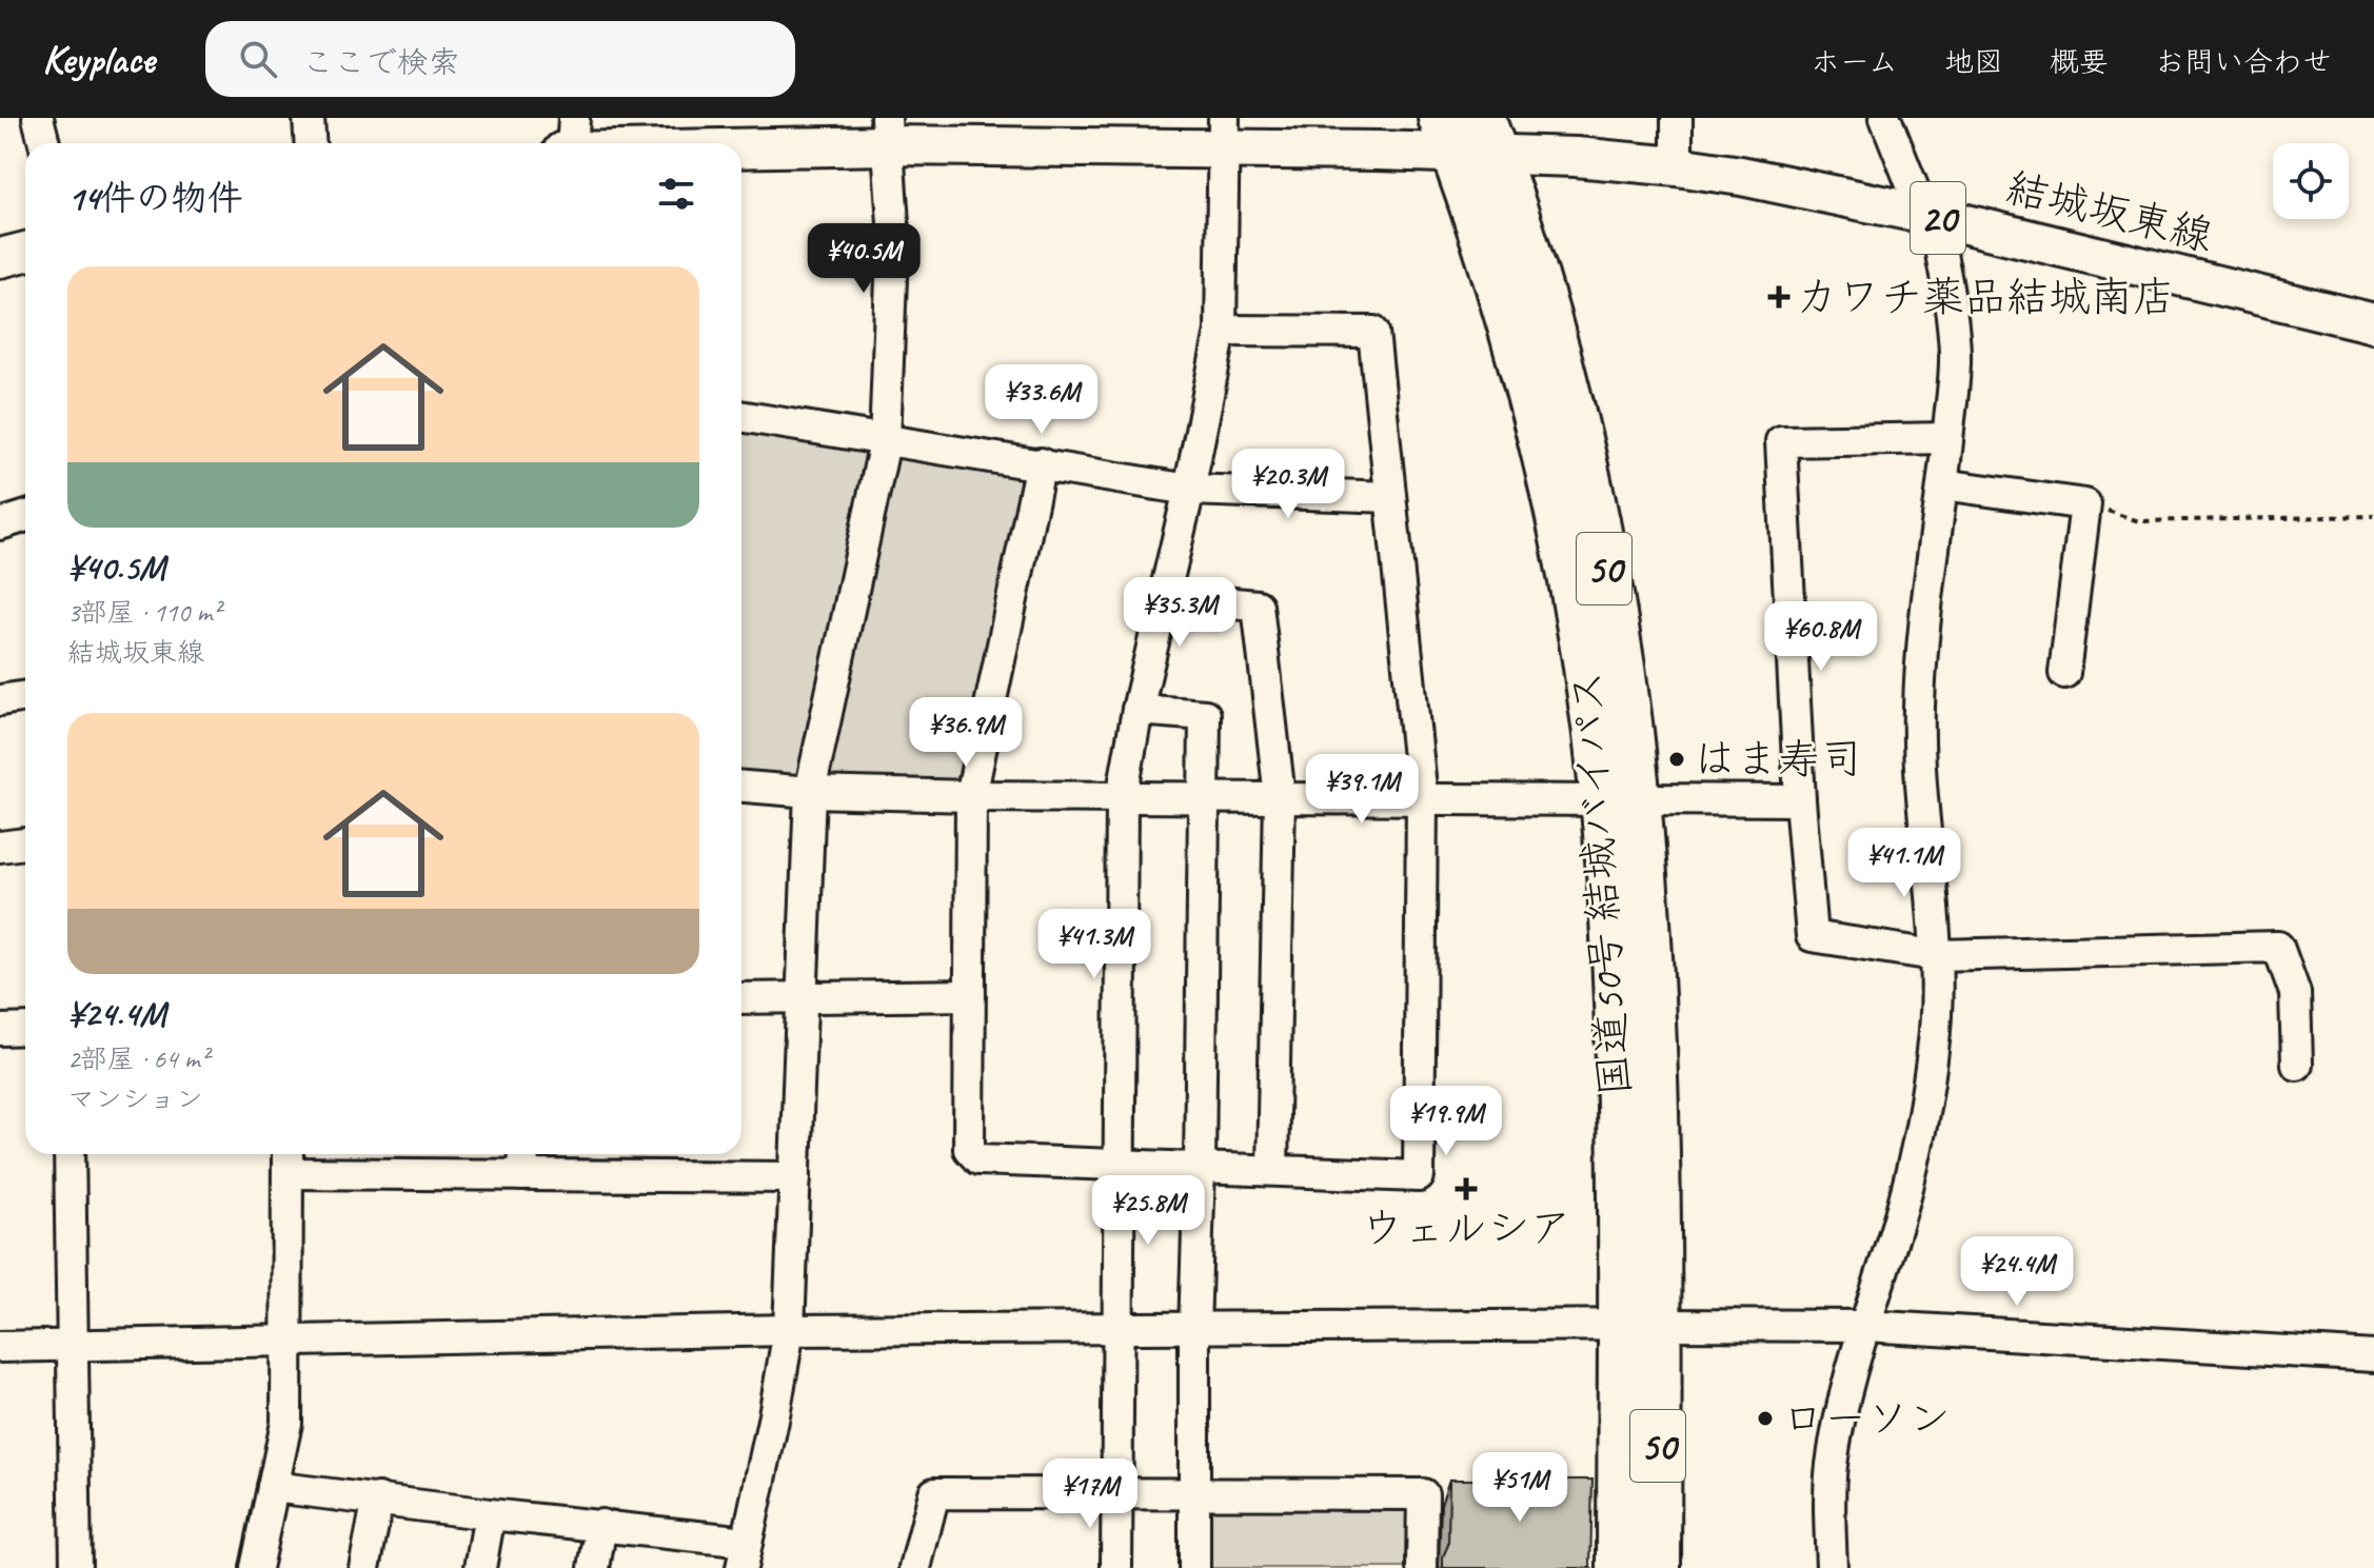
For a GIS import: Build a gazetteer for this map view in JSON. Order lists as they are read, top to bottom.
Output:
{
  "streets": {
    "highway": ["50", "国道50号 結城バイパス"],
    "main road": ["結城坂東線", "20"]
  },
  "crossings": [
    ["結城坂東線", "国道50号 結城バイパス"]
  ],
  "places": {
    "health": ["カワチ薬品結城南店", "ウェルシア"],
    "other": ["はま寿司", "ローソン"]
  },
  "page": {
    "header": "Keyplace",
    "search": "ここで検索",
    "nav": [
      "ホーム",
      "地図",
      "概要",
      "お問い合わせ"
    ],
    "heading": "14件の物件",
    "price": [
      "¥40.5M",
      "¥33.6M",
      "¥20.3M",
      "¥35.3M",
      "¥60.8M",
      "¥36.9M",
      "¥39.1M",
      "¥41.1M",
      "¥41.3M",
      "¥19.9M",
      "¥25.8M",
      "¥24.4M",
      "¥51M",
      "¥17M"
    ],
    "list": [
      {
        "name": "¥40.5M",
        "note": "3部屋 · 110 m² · 結城坂東線"
      },
      {
        "name": "¥24.4M",
        "note": "2部屋 · 64 m² · マンション"
      }
    ]
  }
}
